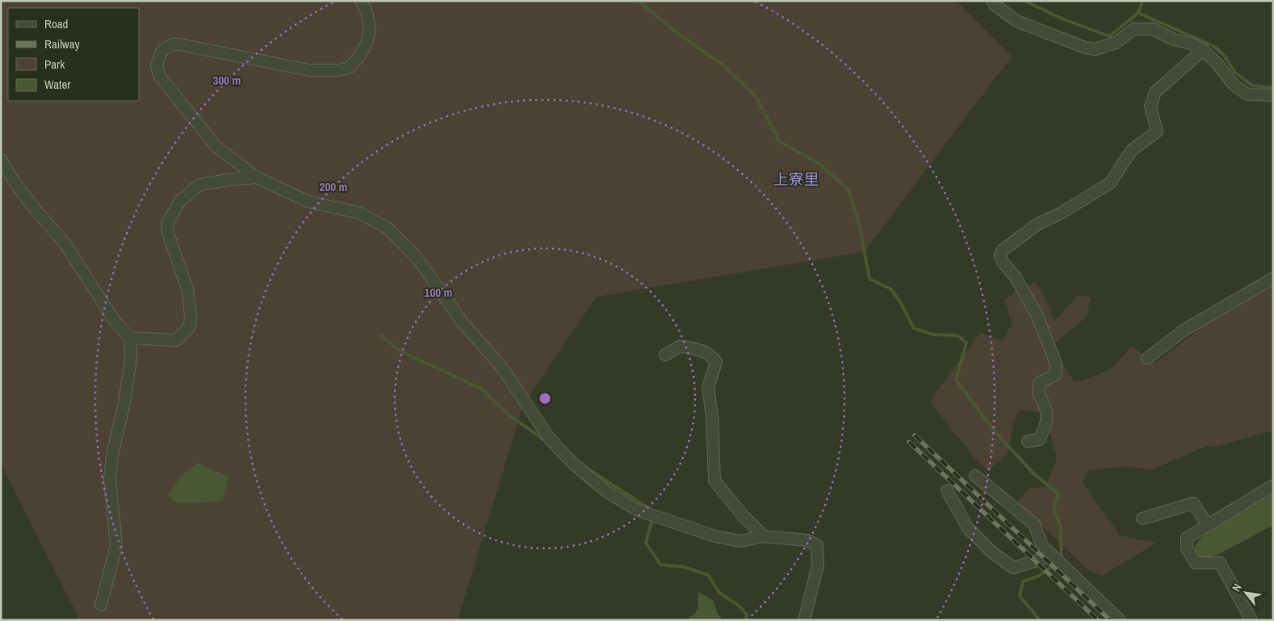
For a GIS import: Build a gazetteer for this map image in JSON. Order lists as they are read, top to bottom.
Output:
{
  "districts": ["上寮里"],
  "legend": [
    "Road",
    "Railway",
    "Park",
    "Water"
  ],
  "north": "top left",
  "rings": ["300 m", "200 m", "100 m"]
}
